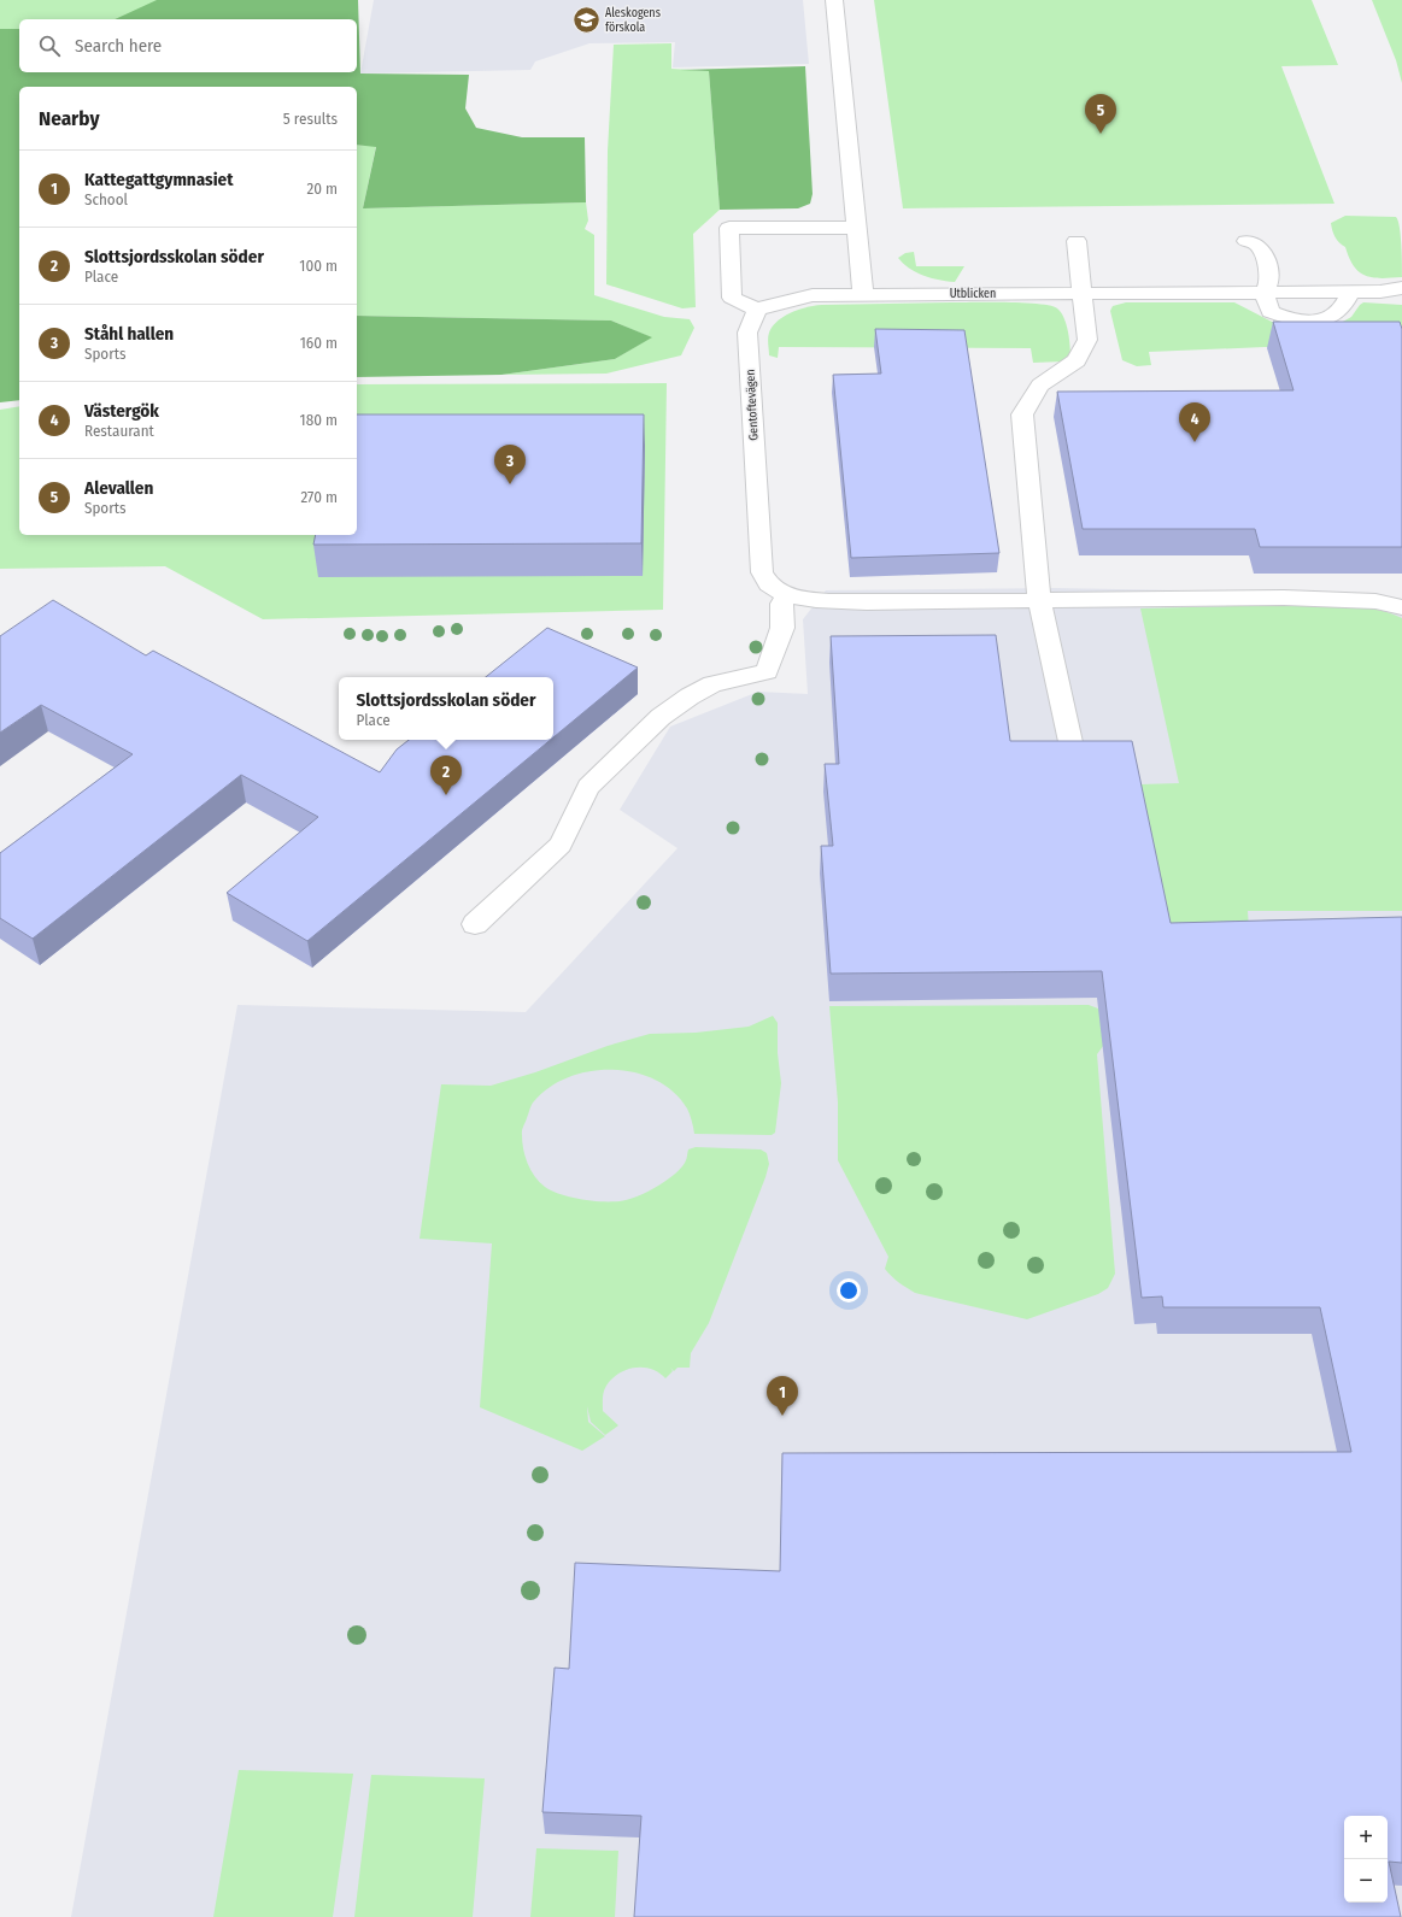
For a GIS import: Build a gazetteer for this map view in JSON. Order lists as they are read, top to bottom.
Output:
{
  "streets": {
    "lane": ["Utblicken", "Gentoftevägen"]
  },
  "places": {
    "school or university": ["Aleskogens förskola"]
  },
  "page": {
    "search": "Search here",
    "heading": ["Nearby", "5 results"],
    "pins": [
      "5",
      "4",
      "3",
      "2",
      "1"
    ],
    "list": [
      {
        "mark": "1",
        "name": "Kattegattgymnasiet",
        "note": "School",
        "value": "20 m"
      },
      {
        "mark": "2",
        "name": "Slottsjordsskolan söder",
        "note": "Place",
        "value": "100 m"
      },
      {
        "mark": "3",
        "name": "Ståhl hallen",
        "note": "Sports",
        "value": "160 m"
      },
      {
        "mark": "4",
        "name": "Västergök",
        "note": "Restaurant",
        "value": "180 m"
      },
      {
        "mark": "5",
        "name": "Alevallen",
        "note": "Sports",
        "value": "270 m"
      }
    ],
    "popup": ["Slottsjordsskolan söder", "Place"],
    "map_buttons": ["+", "−"]
  }
}
